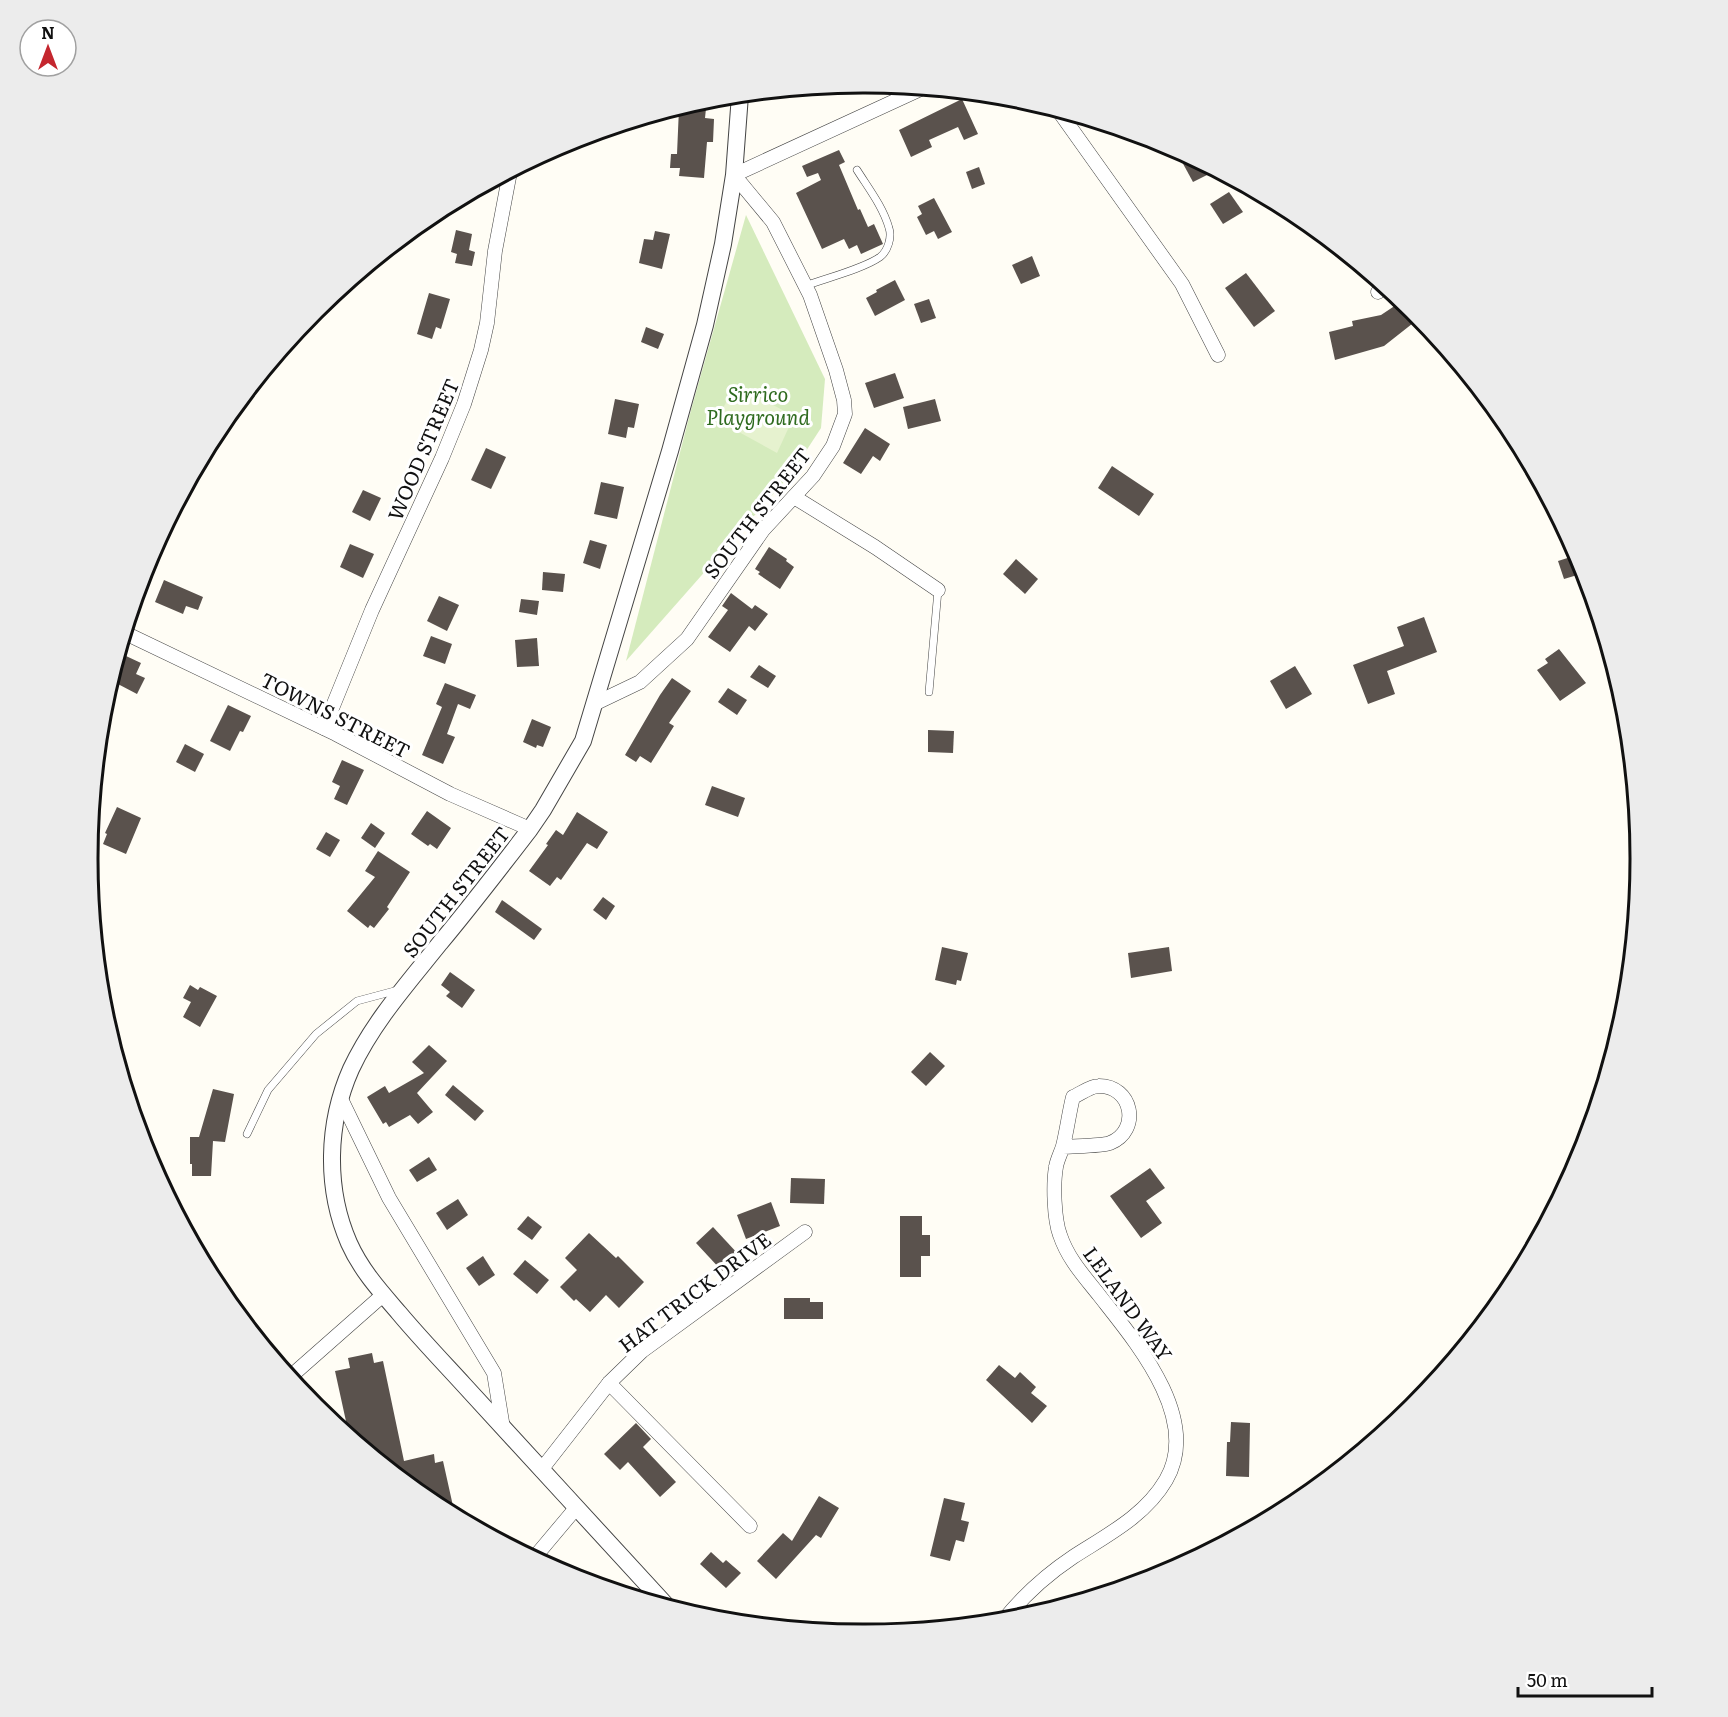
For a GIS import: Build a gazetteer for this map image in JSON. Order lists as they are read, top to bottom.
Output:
{
  "streets": {
    "street": [
      "WOOD STREET",
      "SOUTH STREET",
      "TOWNS STREET",
      "HAT TRICK DRIVE",
      "LELAND WAY"
    ]
  },
  "crossings": [
    ["WOOD STREET", "TOWNS STREET"],
    ["SOUTH STREET", "TOWNS STREET"],
    ["SOUTH STREET", "HAT TRICK DRIVE"]
  ],
  "parks": ["Sirrico Playground"],
  "scale_bar": "50 m",
  "north": "top"
}
